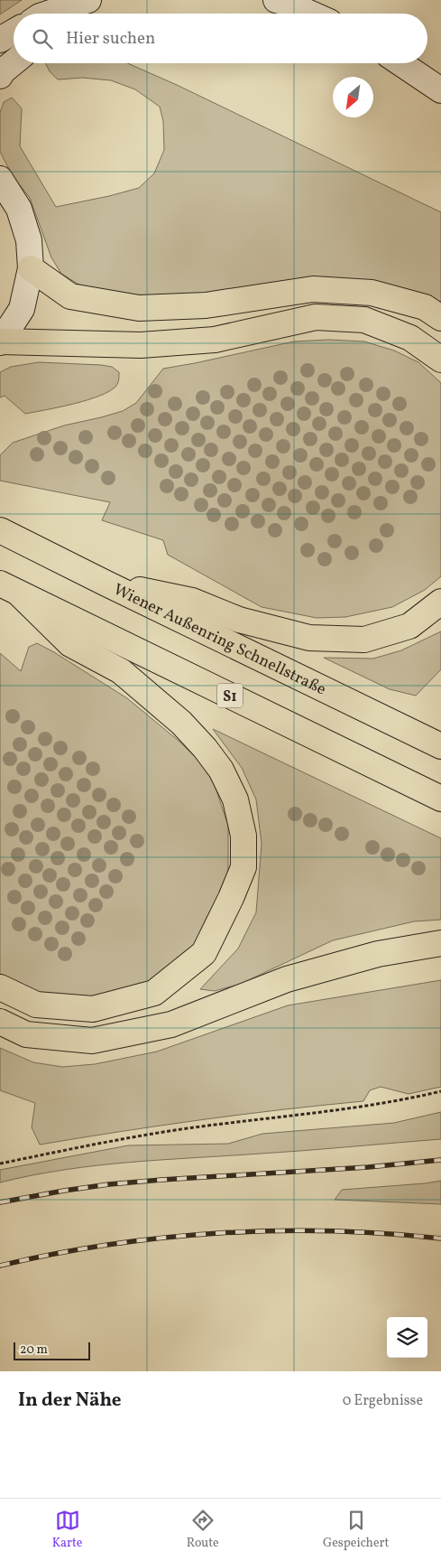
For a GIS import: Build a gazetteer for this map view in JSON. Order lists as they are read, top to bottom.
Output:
{
  "streets": {
    "highway": ["Wiener Außenring Schnellstraße", "S1"]
  },
  "scale_bar": "20 m",
  "north": "bottom left",
  "page": {
    "search": "Hier suchen",
    "scale": "20 m",
    "heading": ["In der Nähe", "0 Ergebnisse"],
    "nav": ["Karte", "Route", "Gespeichert"]
  }
}
